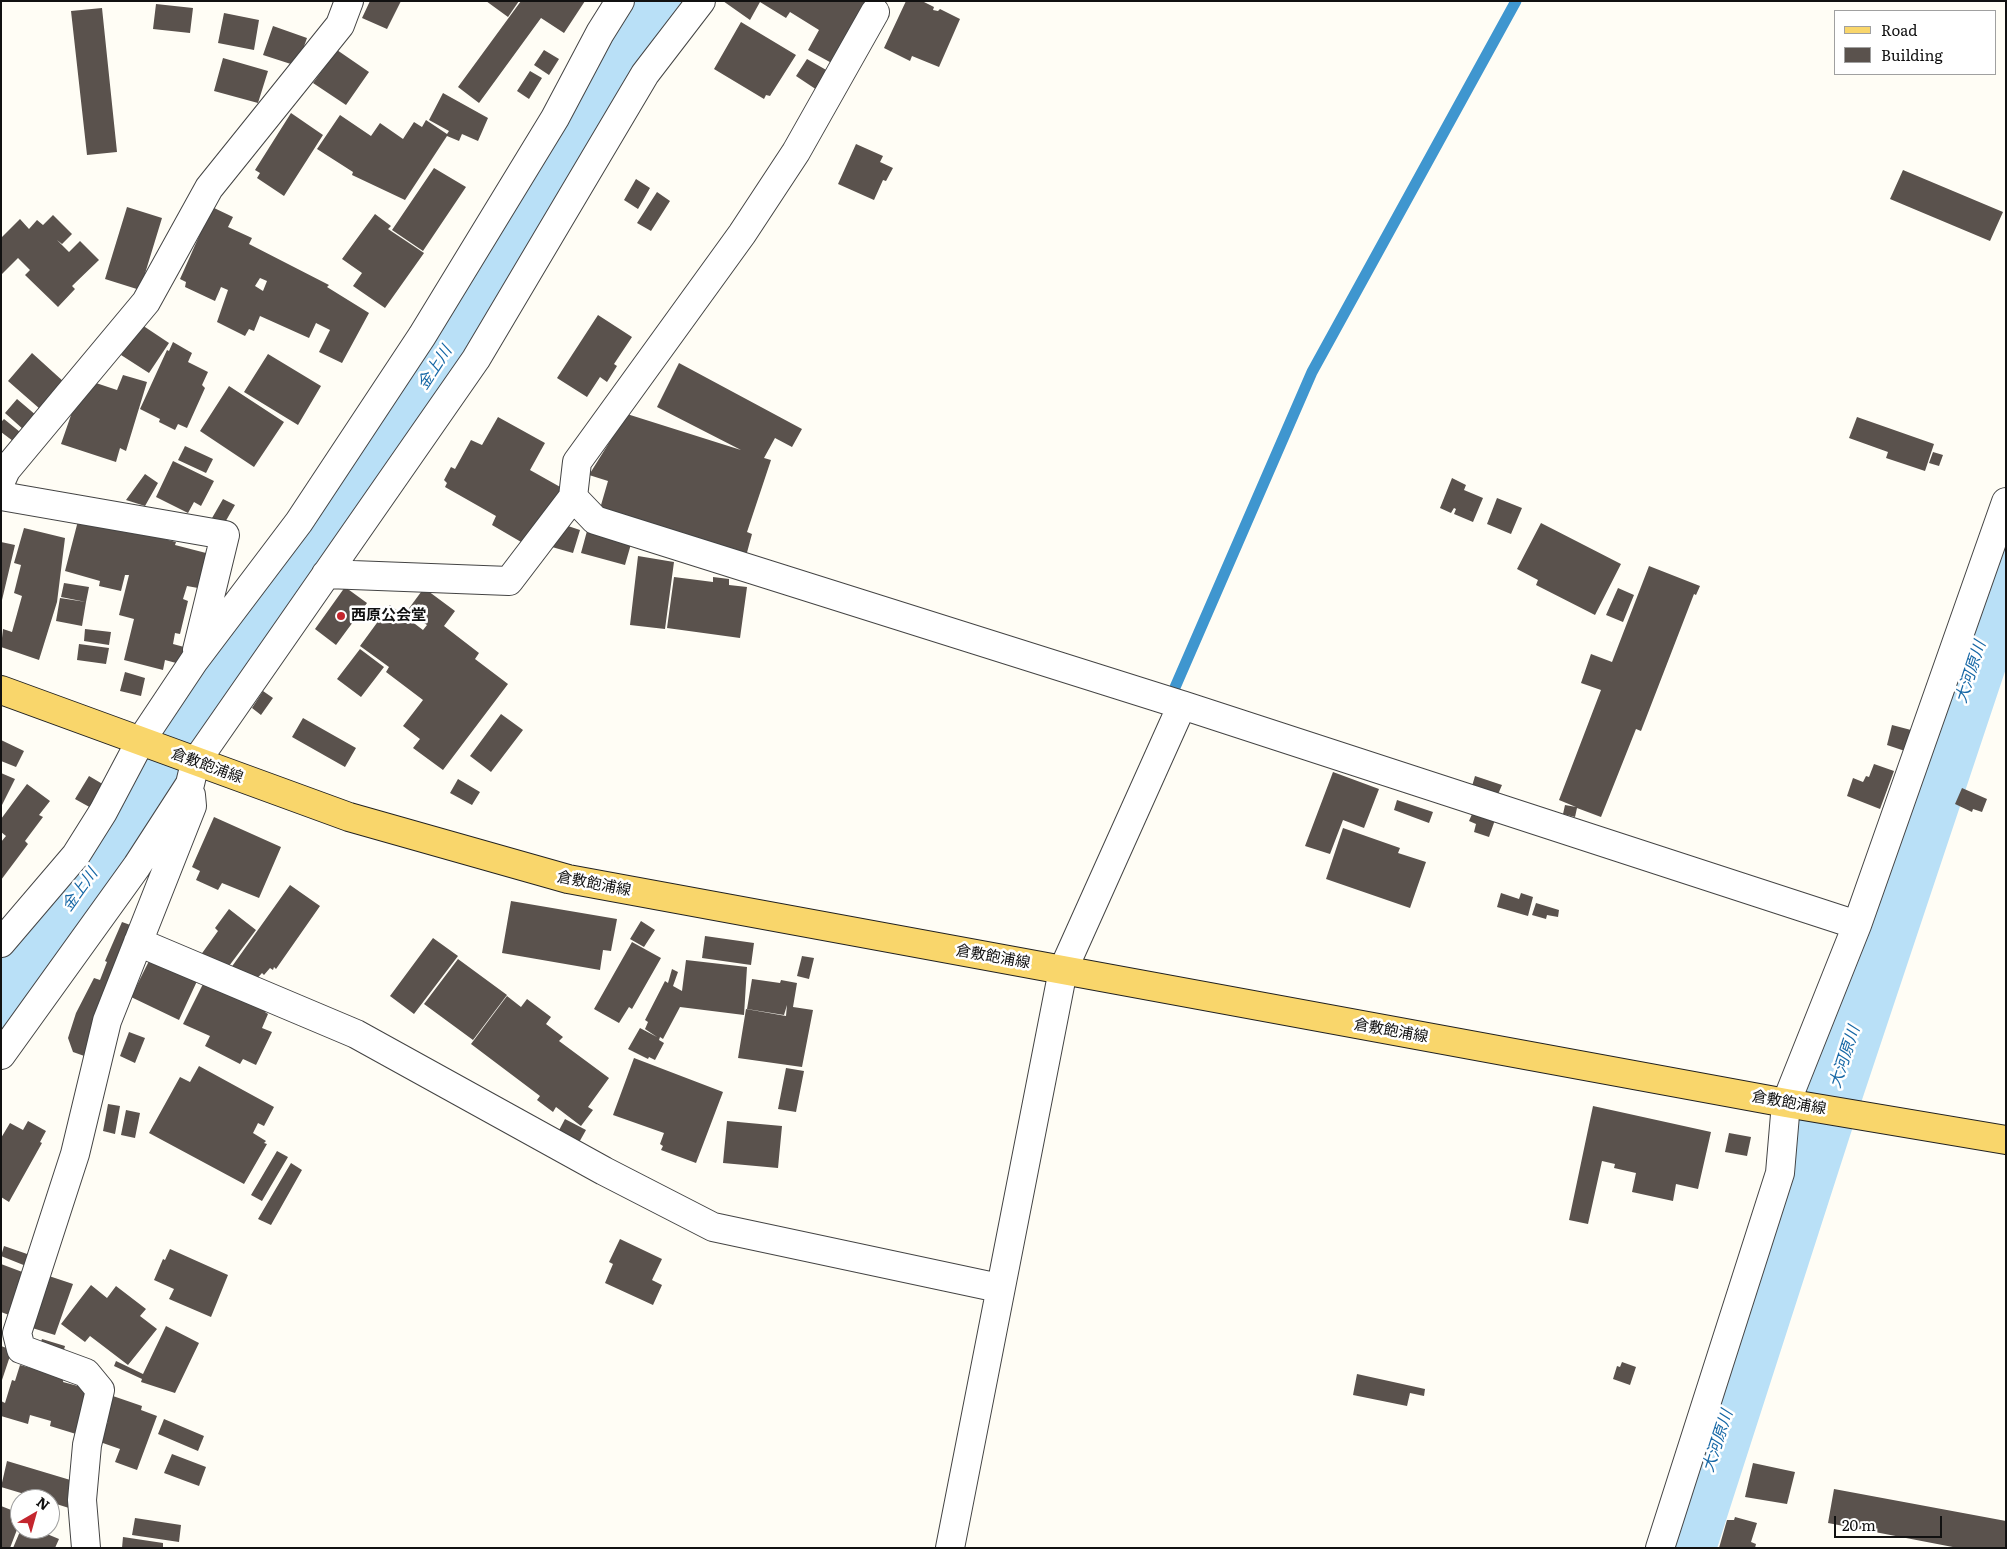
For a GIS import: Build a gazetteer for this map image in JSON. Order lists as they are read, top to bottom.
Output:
{
  "streets": {
    "main road": ["倉敷飽浦線"]
  },
  "water": ["金上川", "大河原川"],
  "places": ["西原公会堂"],
  "legend": ["Road", "Building"],
  "scale_bar": "20 m",
  "north": "top right"
}
